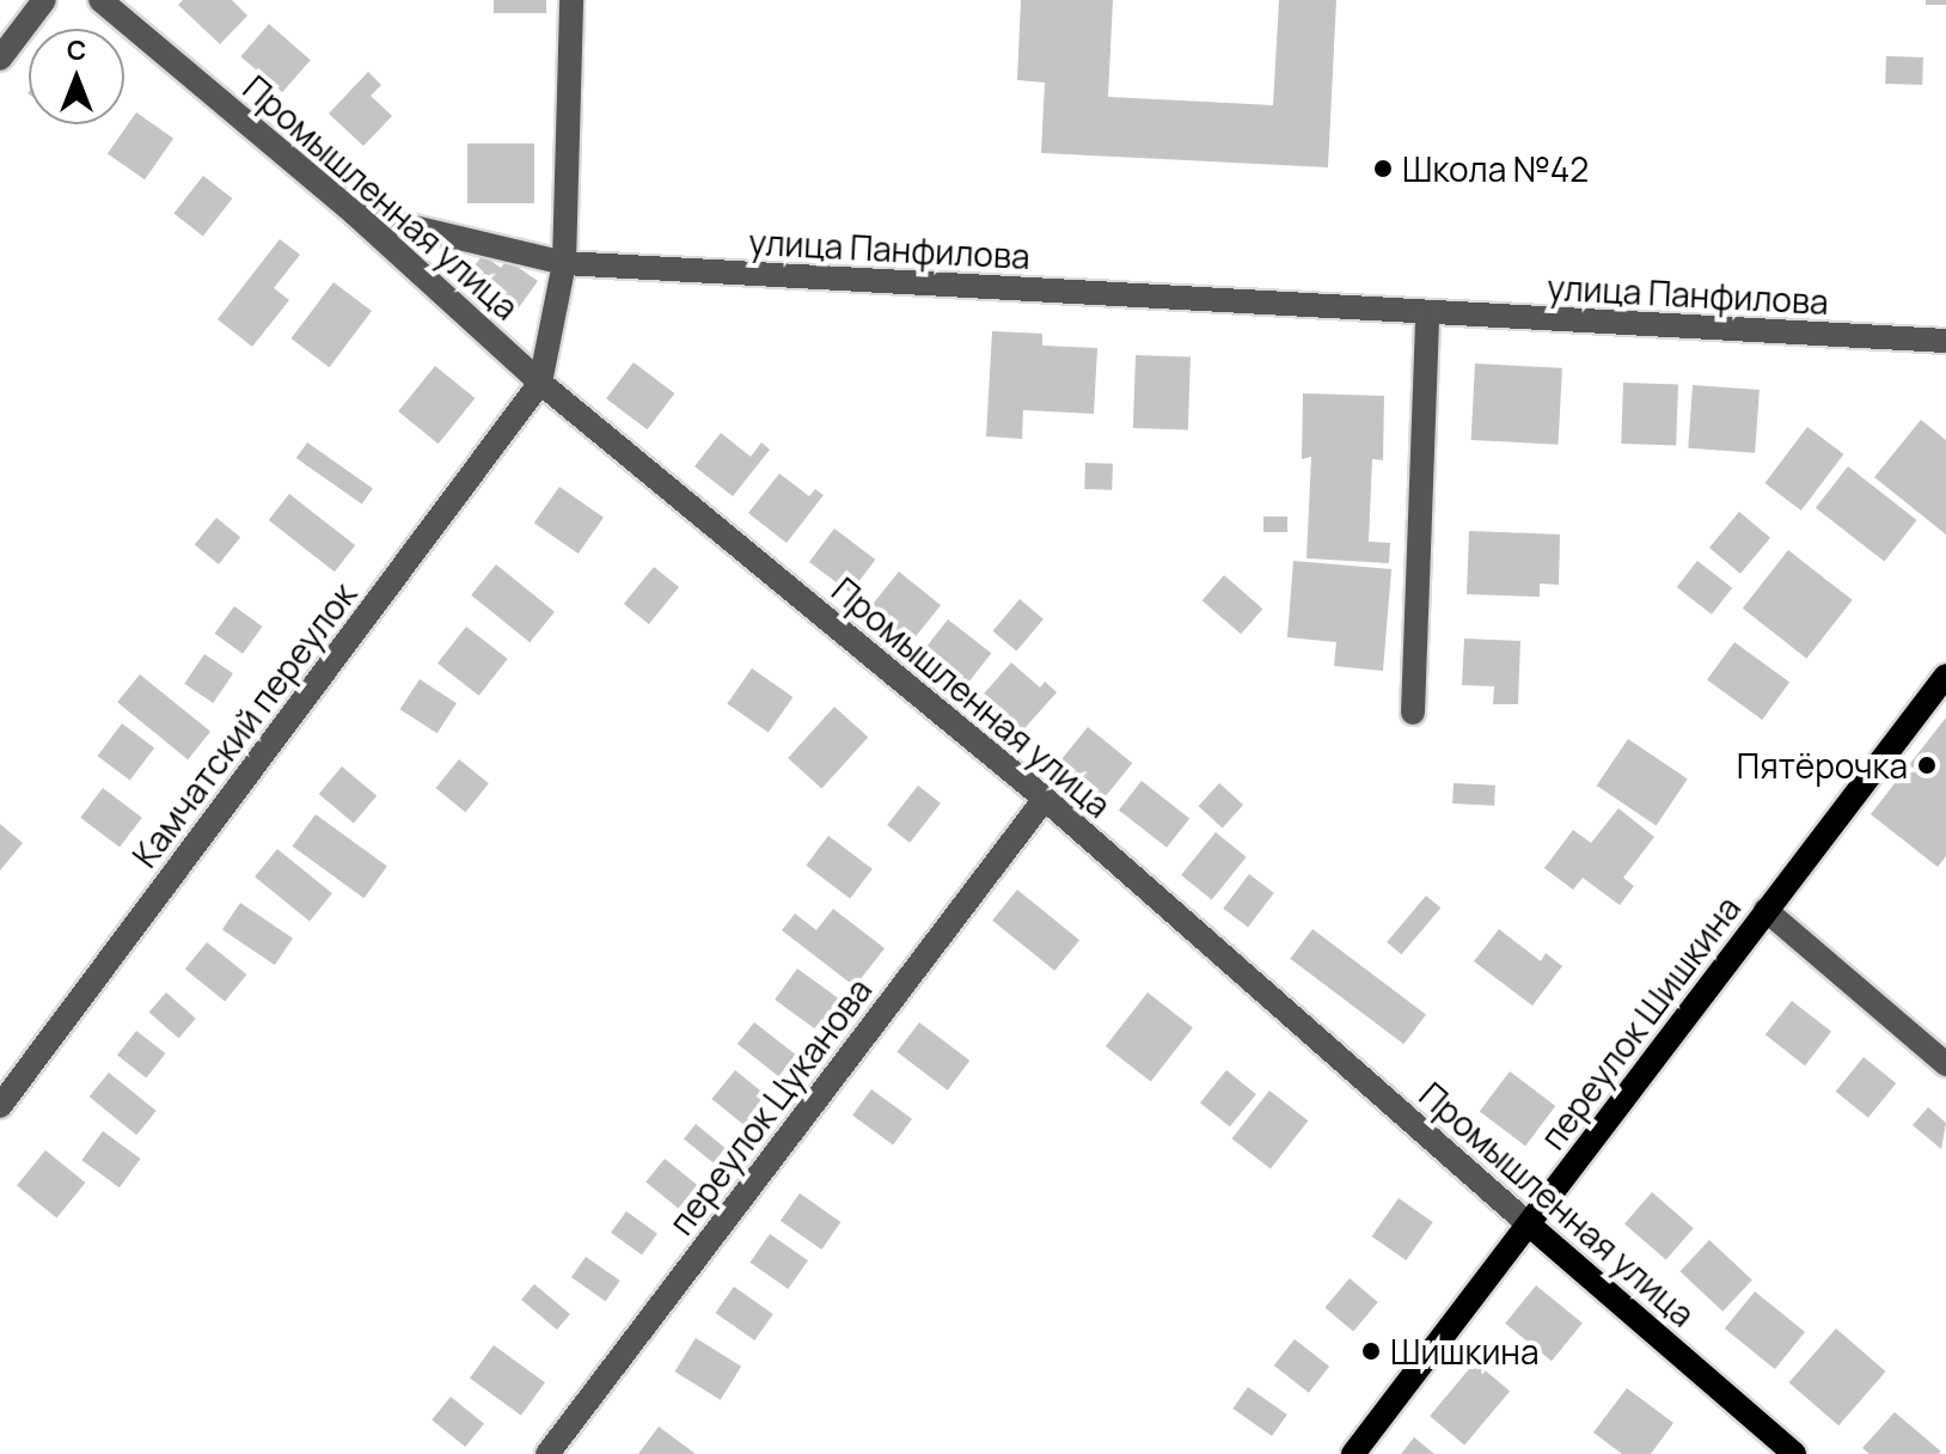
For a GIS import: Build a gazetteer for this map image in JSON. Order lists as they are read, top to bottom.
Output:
{
  "streets": {
    "main road": ["Промышленная улица", "переулок Шишкина"],
    "street": ["улица Панфилова", "Камчатский переулок", "переулок Цуканова"]
  },
  "crossings": [
    ["Промышленная улица", "улица Панфилова"],
    ["Промышленная улица", "Камчатский переулок"],
    ["Промышленная улица", "переулок Шишкина"],
    ["Промышленная улица", "переулок Цуканова"]
  ],
  "places": ["Школа №42", "Пятёрочка", "Шишкина"],
  "north": "top"
}
